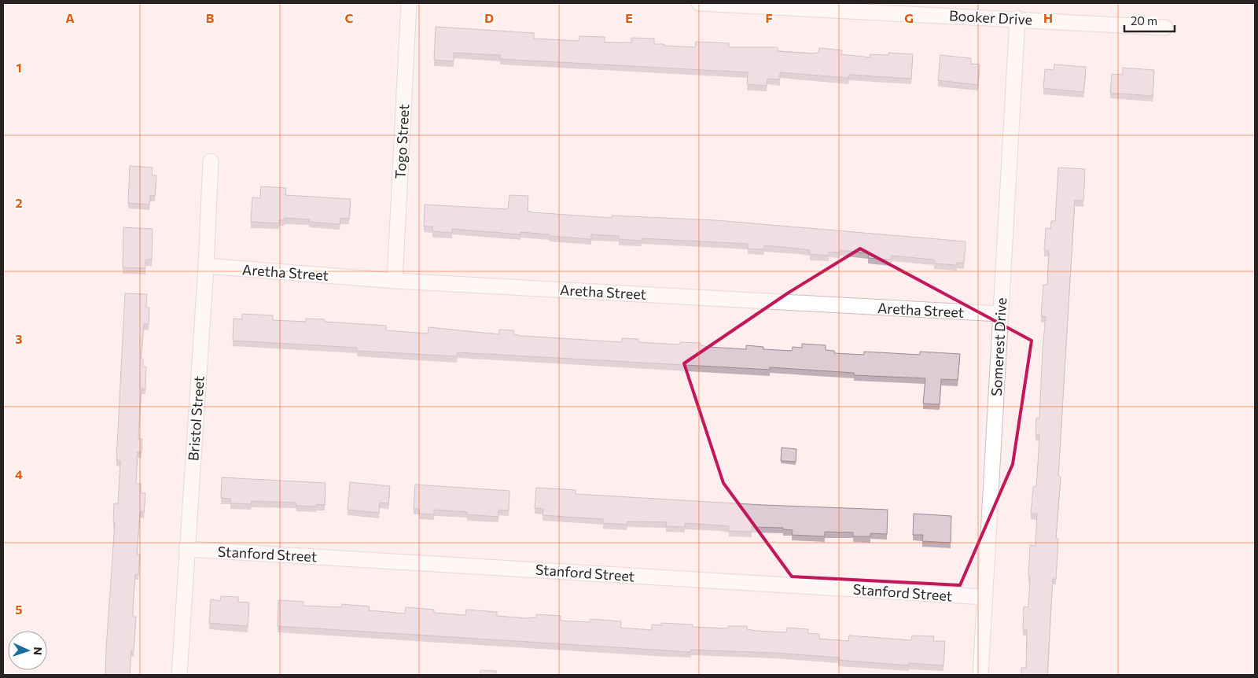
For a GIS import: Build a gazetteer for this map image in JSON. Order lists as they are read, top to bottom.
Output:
{
  "streets": {
    "street": [
      "Booker Drive",
      "Togo Street",
      "Aretha Street",
      "Somerest Drive",
      "Bristol Street",
      "Stanford Street"
    ]
  },
  "crossings": [
    ["Booker Drive", "Somerest Drive"],
    ["Togo Street", "Aretha Street"],
    ["Aretha Street", "Somerest Drive"],
    ["Aretha Street", "Bristol Street"],
    ["Somerest Drive", "Stanford Street"],
    ["Bristol Street", "Stanford Street"]
  ],
  "scale_bar": "20 m",
  "north": "right",
  "grid": {
    "columns": [
      "A",
      "B",
      "C",
      "D",
      "E",
      "F",
      "G",
      "H"
    ],
    "rows": [
      "1",
      "2",
      "3",
      "4",
      "5"
    ]
  }
}
